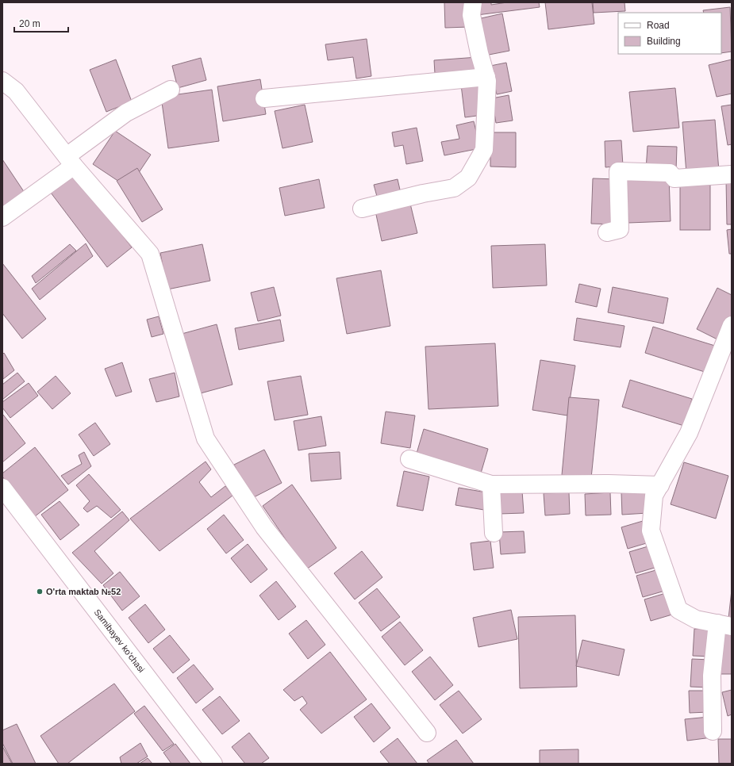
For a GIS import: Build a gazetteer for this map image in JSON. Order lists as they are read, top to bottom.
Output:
{
  "streets": {
    "street": ["Samibayev ko'chasi"]
  },
  "places": ["O'rta maktab №52"],
  "legend": ["Road", "Building"],
  "scale_bar": "20 m"
}
